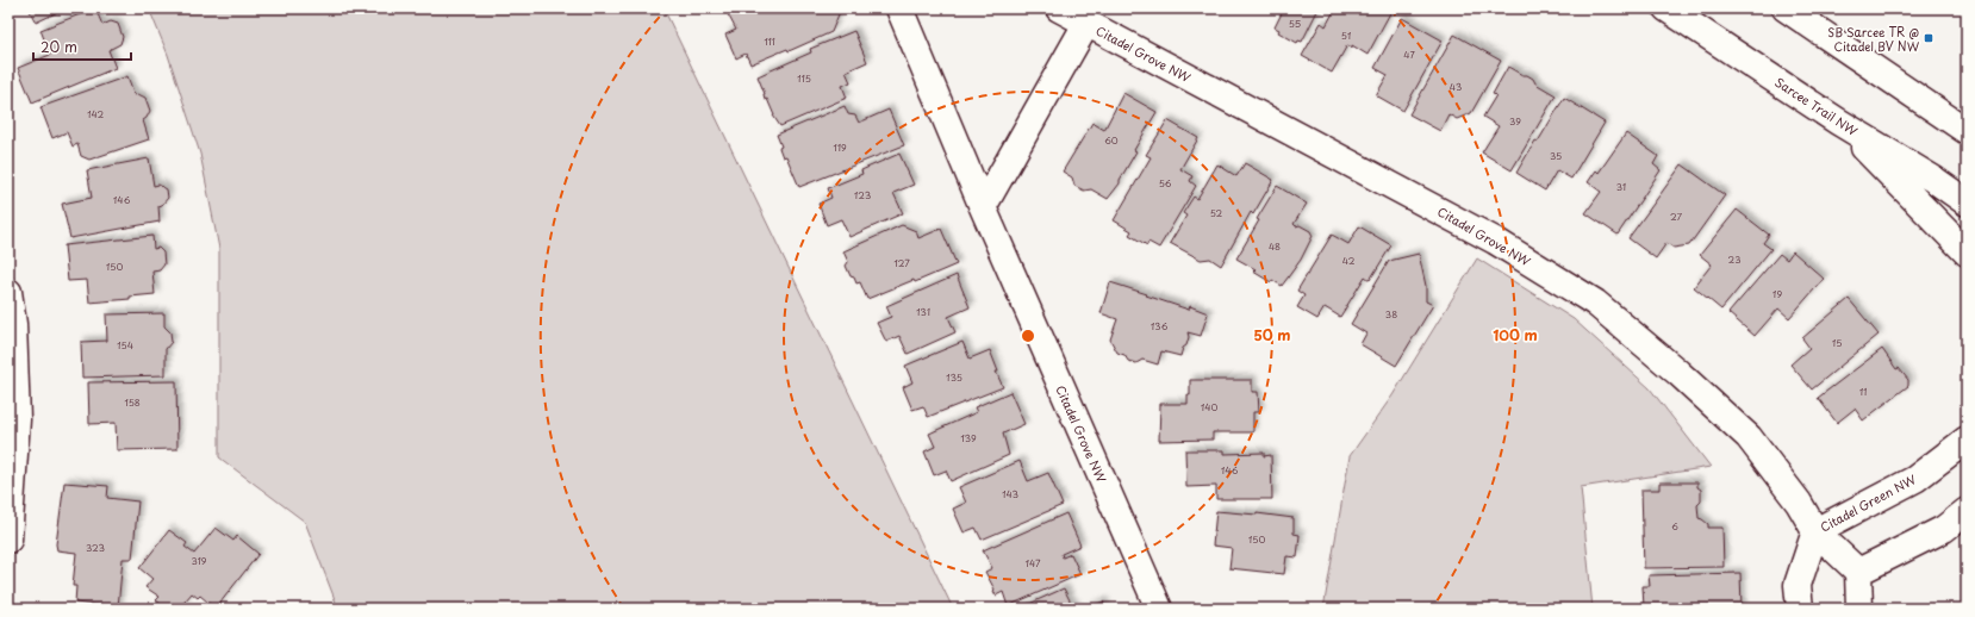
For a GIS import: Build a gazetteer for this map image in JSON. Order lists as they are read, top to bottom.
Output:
{
  "streets": {
    "street": ["Citadel Grove NW", "Sarcee Trail NW", "Citadel Green NW"]
  },
  "crossings": [
    ["Citadel Grove NW", "Citadel Green NW"]
  ],
  "places": {
    "transit": ["SB Sarcee TR @ Citadel BV NW"]
  },
  "house_numbers": [
    "55",
    "51",
    "111",
    "47",
    "115",
    "43",
    "142",
    "39",
    "60",
    "119",
    "35",
    "56",
    "31",
    "123",
    "146",
    "52",
    "27",
    "48",
    "23",
    "42",
    "127",
    "150",
    "19",
    "131",
    "38",
    "136",
    "15",
    "154",
    "135",
    "11",
    "158",
    "140",
    "139",
    "146",
    "143",
    "6",
    "150",
    "323",
    "319",
    "147"
  ],
  "scale_bar": "20 m",
  "rings": ["50 m", "100 m"]
}
